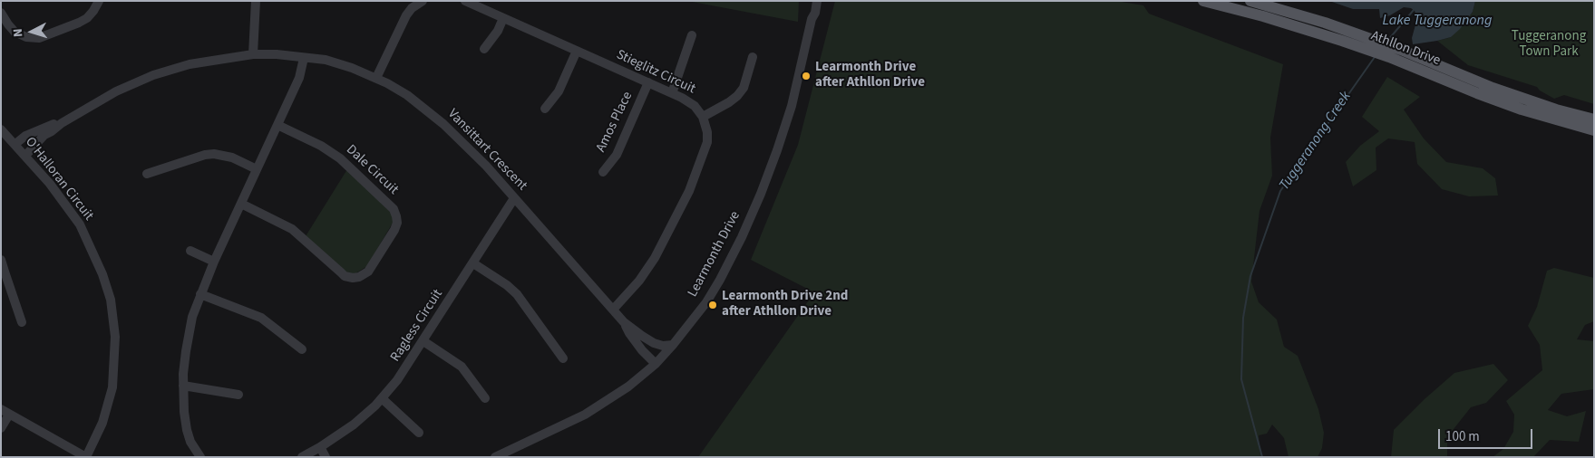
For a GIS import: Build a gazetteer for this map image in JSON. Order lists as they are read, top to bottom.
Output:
{
  "streets": {
    "main road": ["Athllon Drive"],
    "street": [
      "Stieglitz Circuit",
      "Amos Place",
      "Vansittart Crescent",
      "Dale Circuit",
      "O'Halloran Circuit",
      "Learmonth Drive",
      "Ragless Circuit"
    ]
  },
  "crossings": [
    ["Stieglitz Circuit", "Amos Place"],
    ["Vansittart Crescent", "O'Halloran Circuit"],
    ["Vansittart Crescent", "Learmonth Drive"],
    ["Vansittart Crescent", "Ragless Circuit"]
  ],
  "water": ["Lake Tuggeranong", "Tuggeranong Creek"],
  "parks": ["Tuggeranong Town Park"],
  "places": ["Learmonth Drive after Athllon Drive", "Learmonth Drive 2nd after Athllon Drive"],
  "scale_bar": "100 m",
  "north": "left"
}
